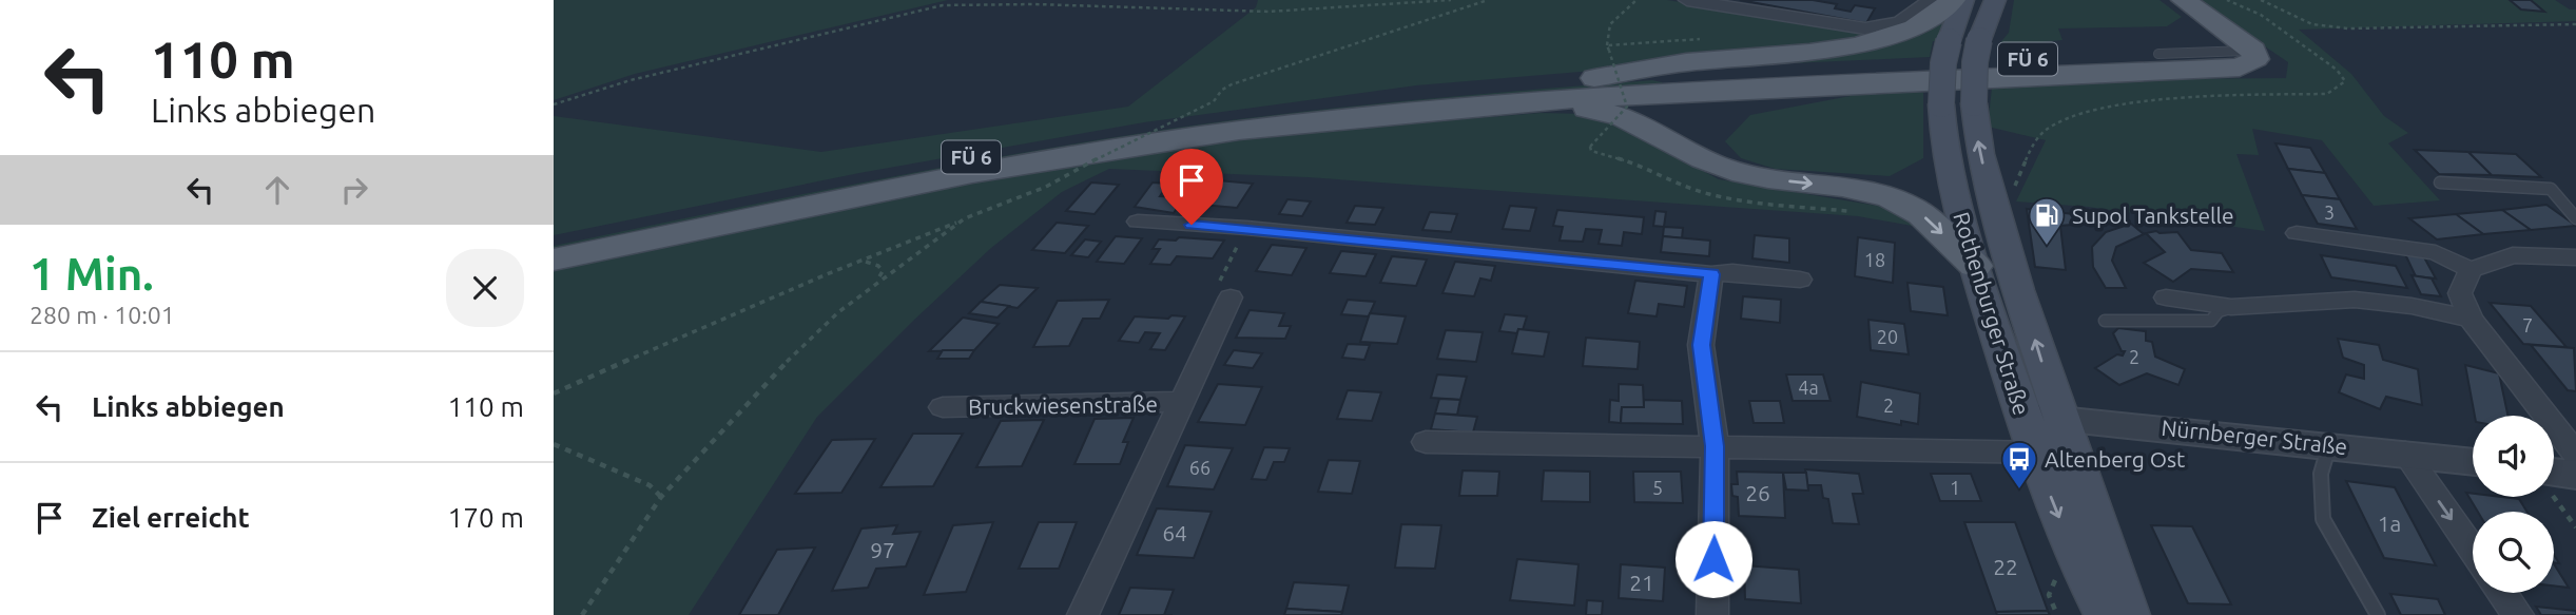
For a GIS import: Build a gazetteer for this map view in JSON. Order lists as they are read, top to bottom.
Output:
{
  "streets": {
    "main road": ["FÜ 6", "Rothenburger Straße"],
    "street": ["Bruckwiesenstraße", "Nürnberger Straße"]
  },
  "crossings": [
    ["Rothenburger Straße", "Nürnberger Straße"]
  ],
  "places": {
    "fuel station": ["Supol Tankstelle"],
    "bus stop": ["Altenberg Ost"]
  },
  "house_numbers": [
    "3",
    "18",
    "7",
    "20",
    "2",
    "4a",
    "2",
    "66",
    "5",
    "1",
    "26",
    "1a",
    "64",
    "97",
    "22",
    "21"
  ],
  "page": {
    "turn": ["110 m", "Links abbiegen"],
    "heading": ["1 Min.", "280 m · 10:01"],
    "list": [
      {
        "name": "Links abbiegen",
        "value": "110 m"
      },
      {
        "name": "Ziel erreicht",
        "value": "170 m"
      }
    ]
  }
}
